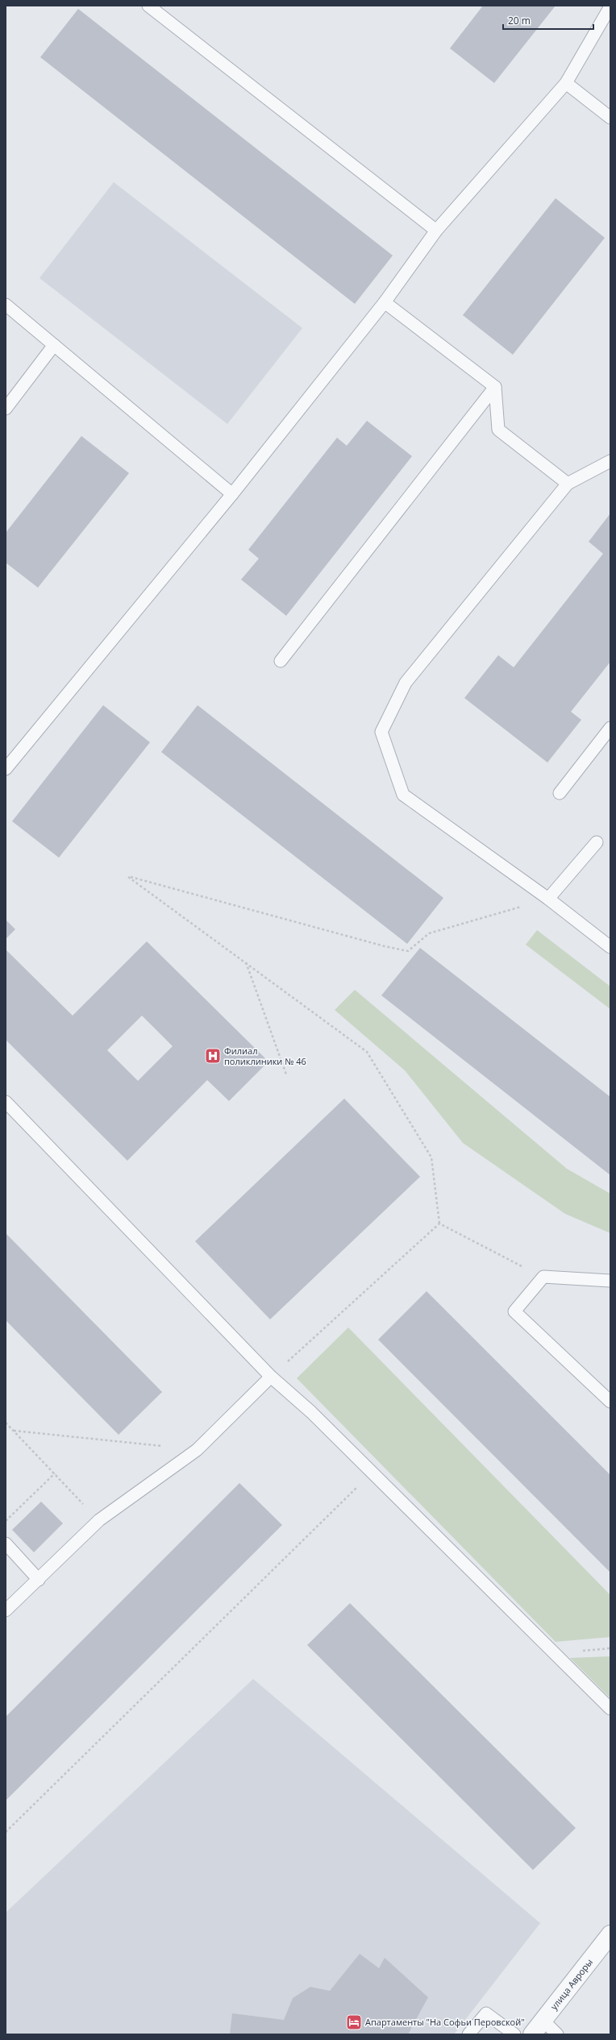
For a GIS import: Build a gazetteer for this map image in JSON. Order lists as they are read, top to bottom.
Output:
{
  "streets": {
    "street": ["улица Авроры"]
  },
  "places": {
    "hospital": ["Филиал поликлиники № 46"],
    "hotel": ["Апартаменты \"На Софьи Перовской\""]
  },
  "scale_bar": "20 m"
}
